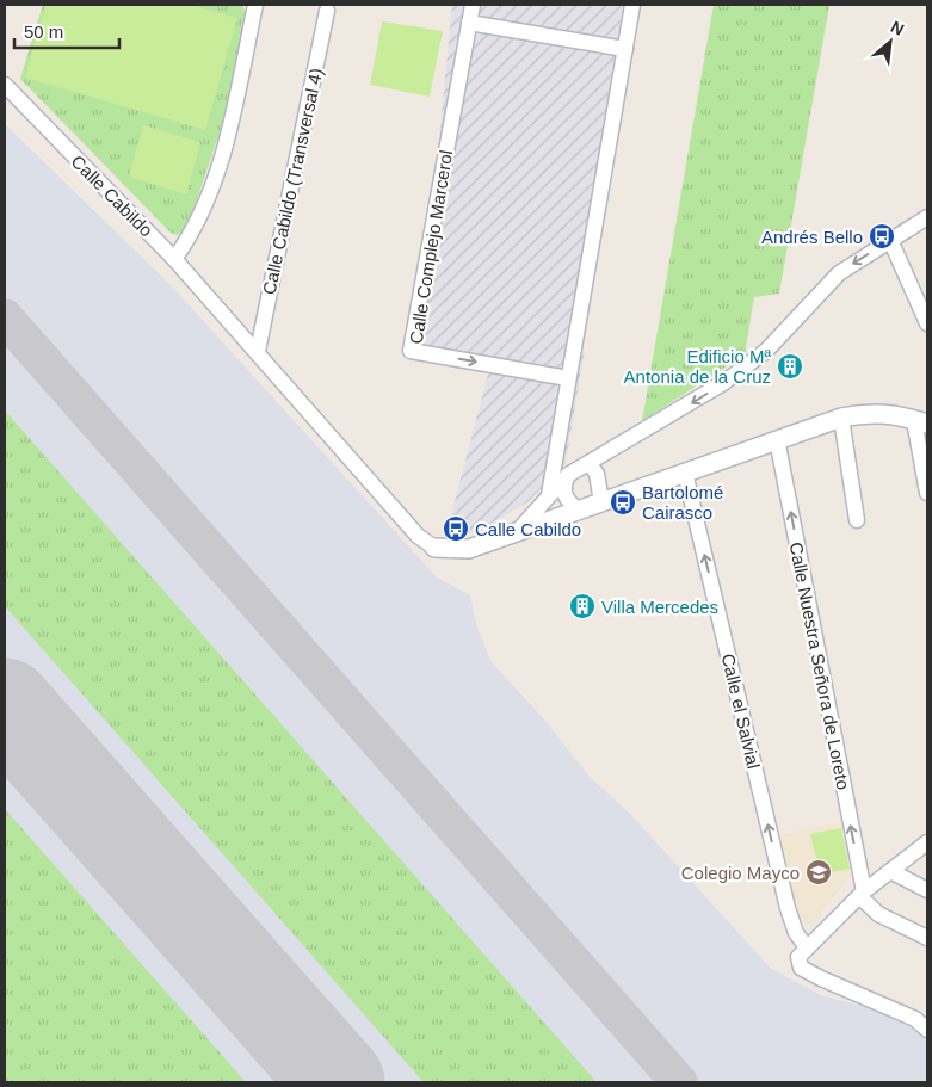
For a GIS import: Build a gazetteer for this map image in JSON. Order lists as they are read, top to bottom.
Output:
{
  "streets": {
    "street": [
      "Calle Cabildo (Transversal 4)",
      "Calle Cabildo",
      "Calle Complejo Marcerol",
      "Calle Nuestra Señora de Loreto",
      "Calle el Salvial"
    ]
  },
  "crossings": [
    ["Calle Cabildo (Transversal 4)", "Calle Cabildo"]
  ],
  "one_way": ["Calle Nuestra Señora de Loreto", "Calle el Salvial"],
  "places": {
    "bus stop": ["Andrés Bello", "Bartolomé Cairasco", "Calle Cabildo"],
    "building": ["Edificio Mª Antonia de la Cruz", "Villa Mercedes"],
    "school or university": ["Colegio Mayco"]
  },
  "scale_bar": "50 m",
  "north": "top right"
}
